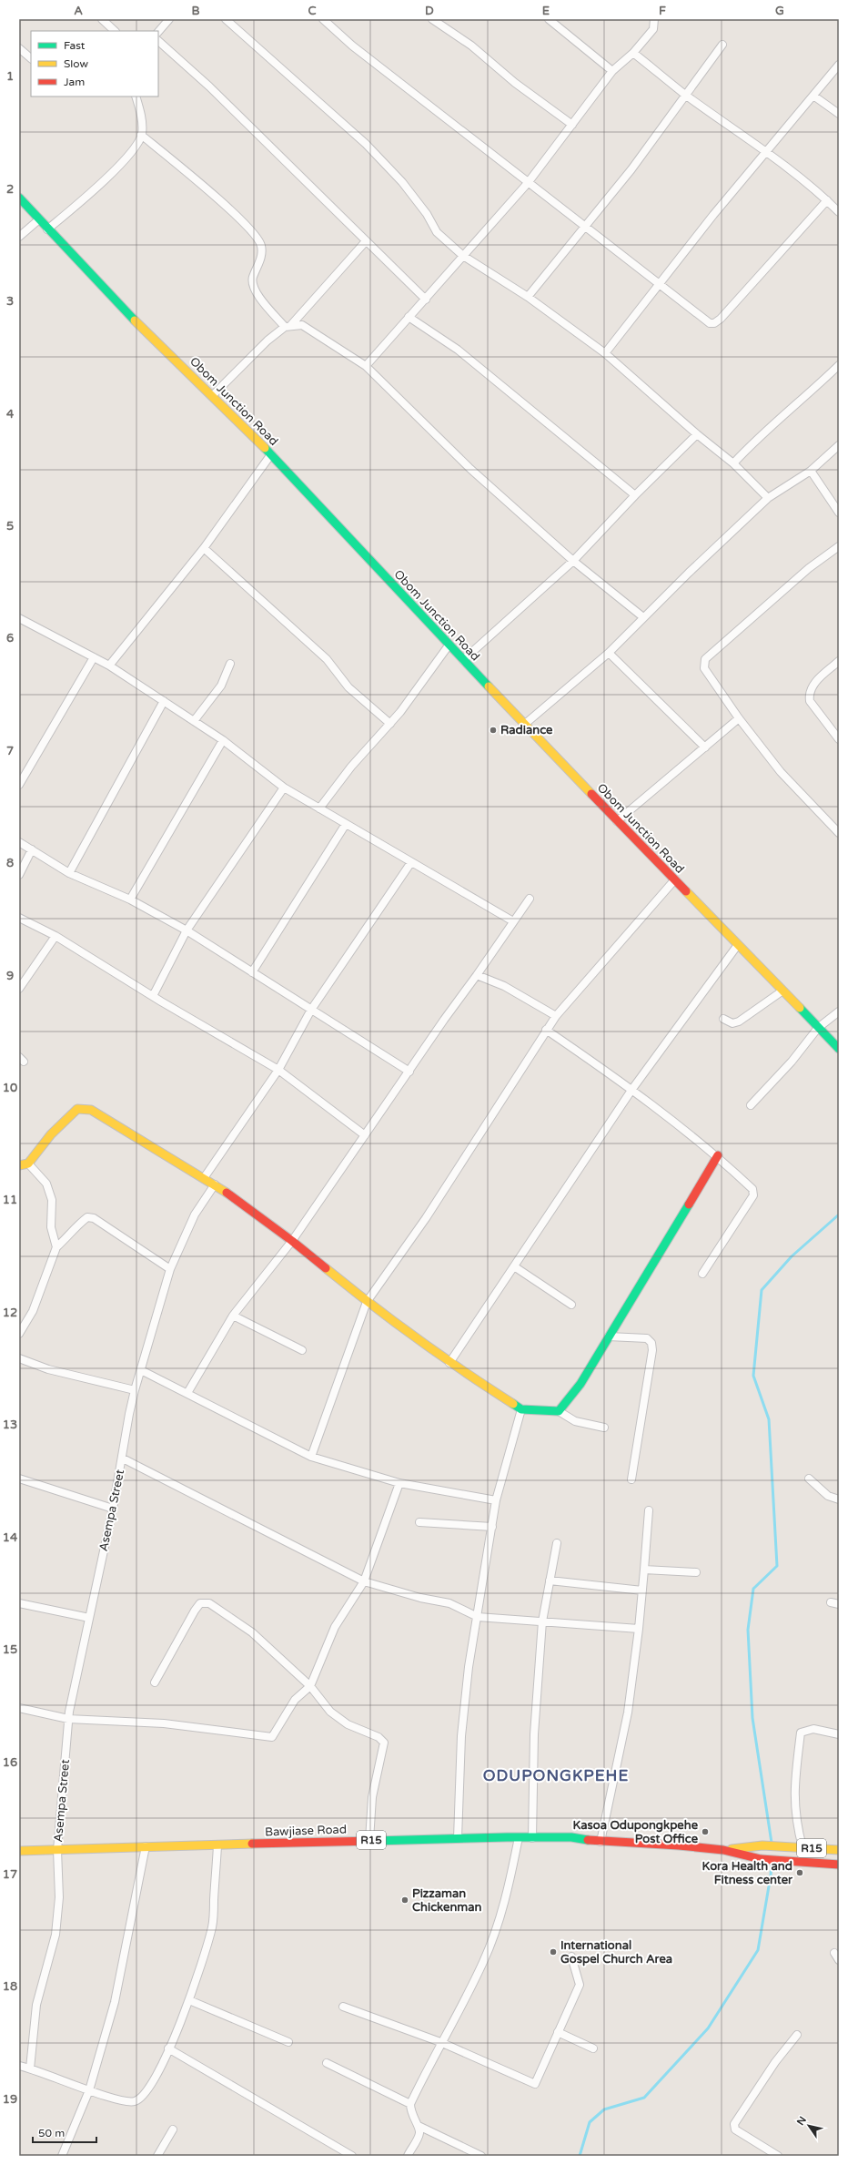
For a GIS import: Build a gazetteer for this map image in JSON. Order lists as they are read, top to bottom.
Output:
{
  "streets": {
    "main road": ["Obom Junction Road", "Bawjiase Road", "R15"],
    "street": ["Asempa Street"]
  },
  "crossings": [
    ["Asempa Street", "Bawjiase Road"]
  ],
  "districts": ["ODUPONGKPEHE"],
  "places": [
    "Radiance",
    "Kasoa Odupongkpehe Post Office",
    "Kora Health and Fitness center",
    "Pizzaman Chickenman",
    "International Gospel Church Area"
  ],
  "legend": ["Fast", "Slow", "Jam"],
  "scale_bar": "50 m",
  "north": "top left",
  "grid": {
    "columns": [
      "A",
      "B",
      "C",
      "D",
      "E",
      "F",
      "G"
    ],
    "rows": [
      "1",
      "2",
      "3",
      "4",
      "5",
      "6",
      "7",
      "8",
      "9",
      "10",
      "11",
      "12",
      "13",
      "14",
      "15",
      "16",
      "17",
      "18",
      "19"
    ]
  }
}
